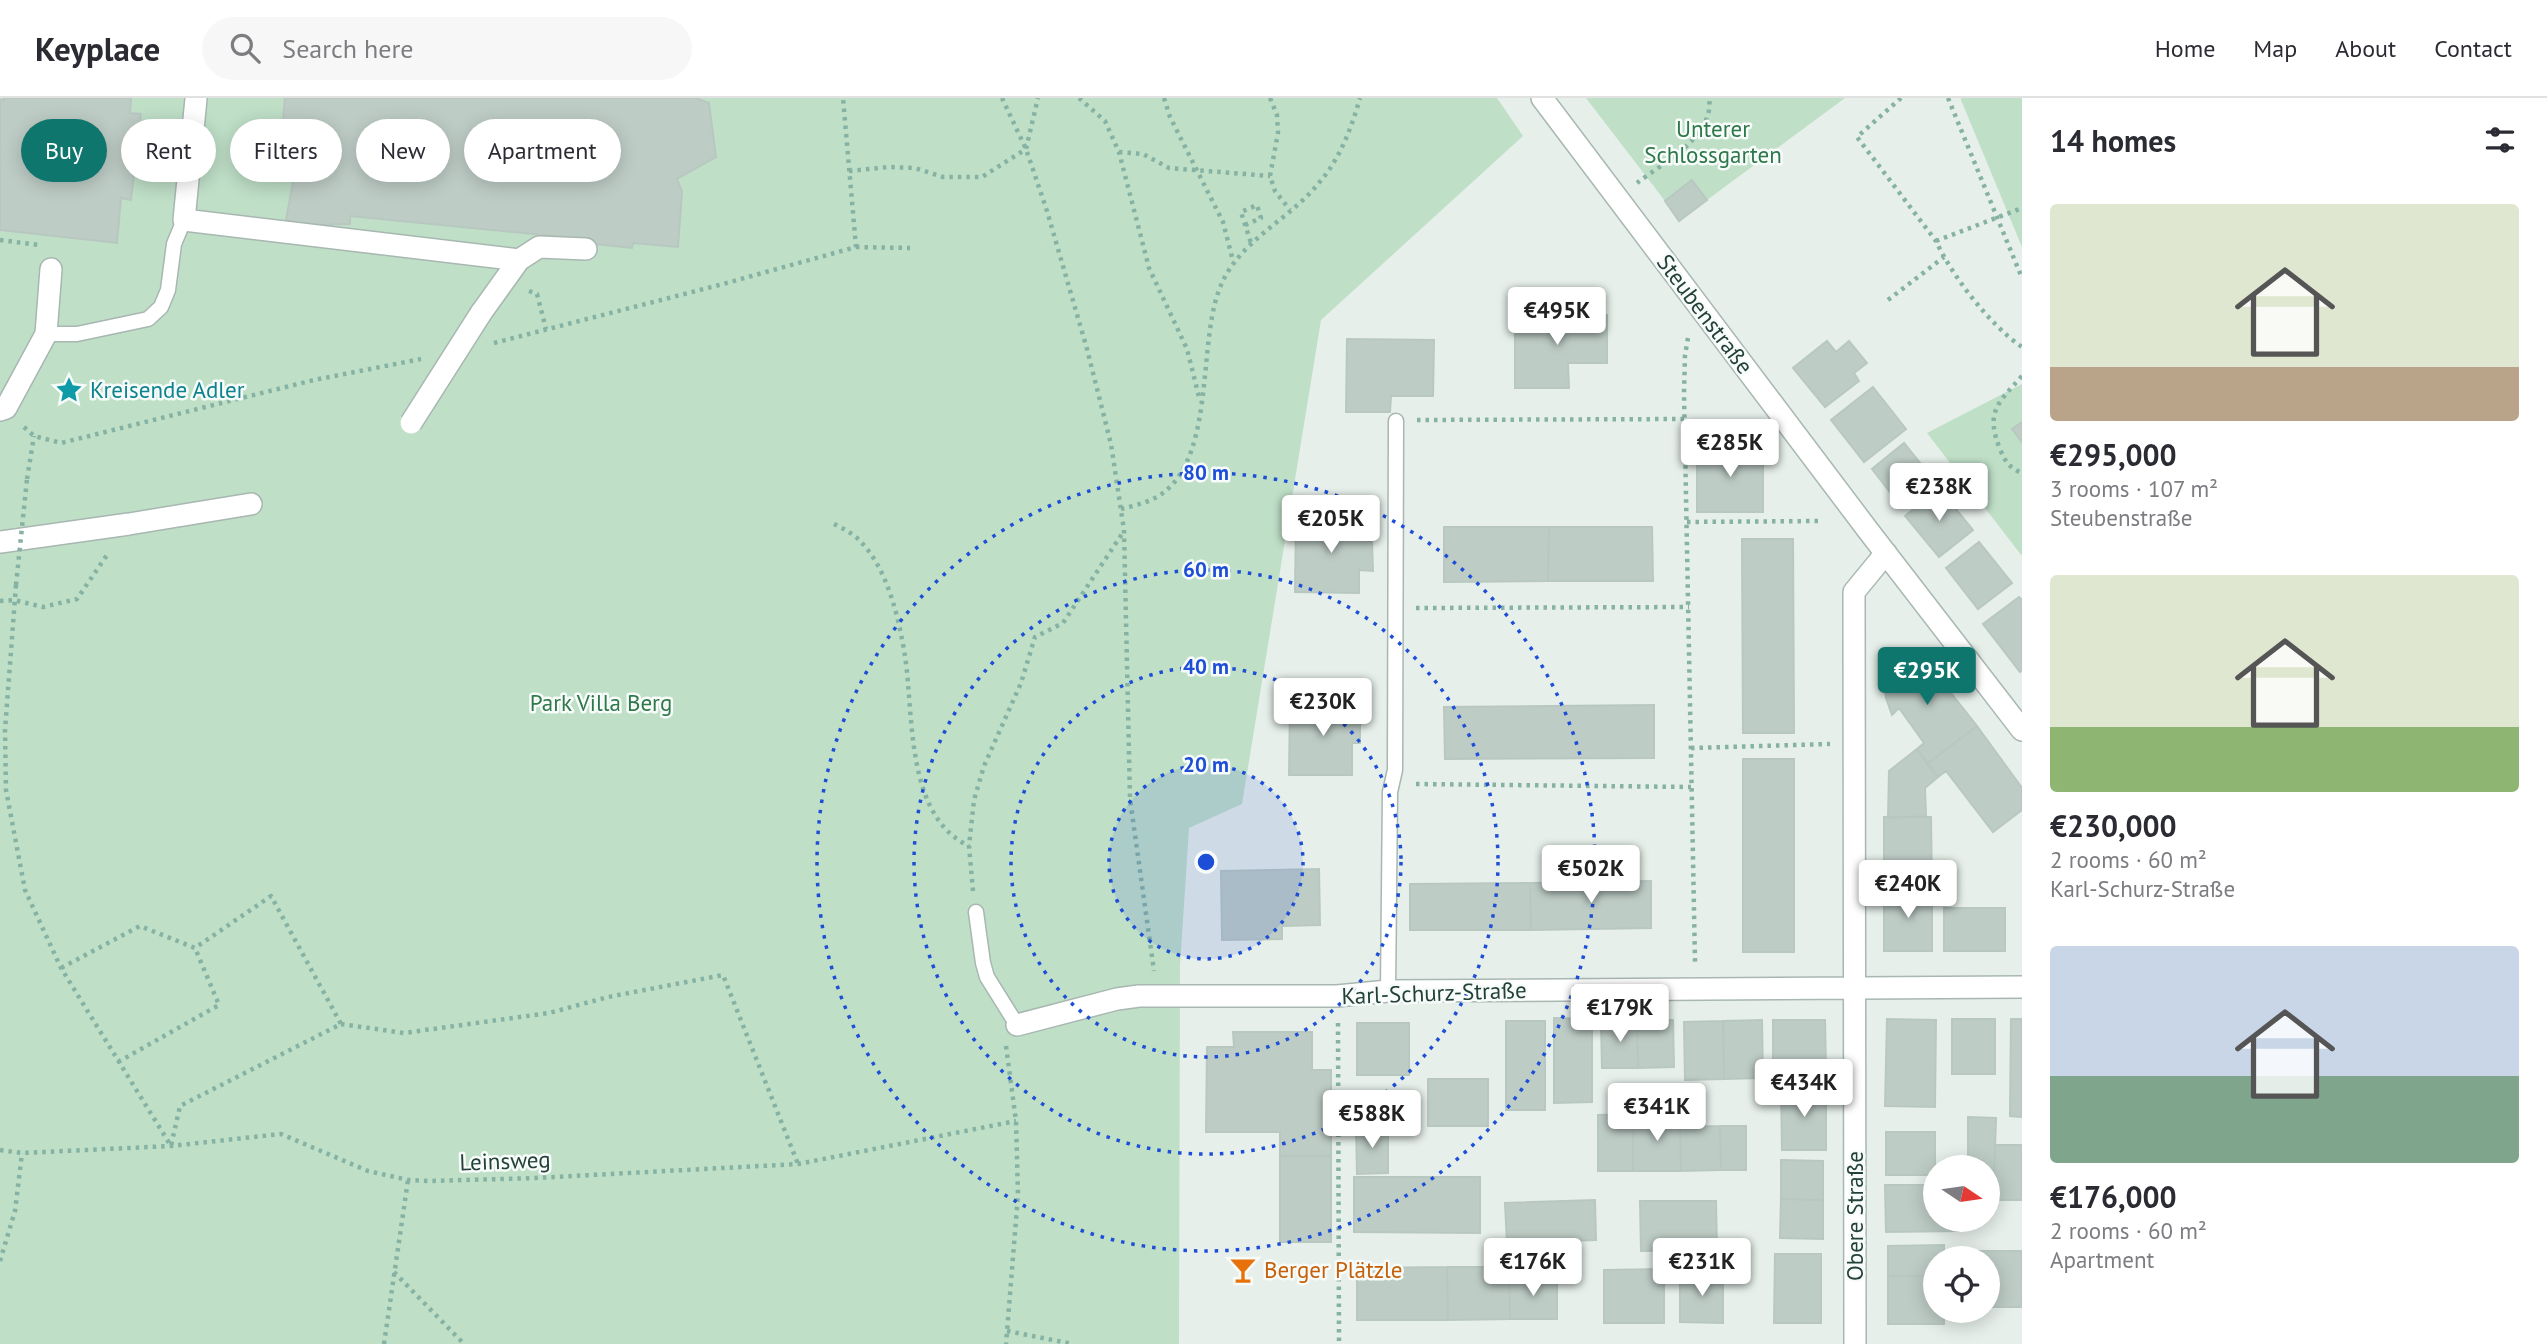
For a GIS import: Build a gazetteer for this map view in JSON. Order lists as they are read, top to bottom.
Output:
{
  "streets": {
    "street": ["Steubenstraße", "Karl-Schurz-Straße", "Obere Straße"],
    "path": ["Leinsweg"]
  },
  "crossings": [
    ["Steubenstraße", "Obere Straße"],
    ["Karl-Schurz-Straße", "Obere Straße"]
  ],
  "parks": ["Unterer Schlossgarten", "Park Villa Berg"],
  "places": {
    "place": ["Kreisende Adler"],
    "bar": ["Berger Plätzle"]
  },
  "north": "right",
  "page": {
    "header": "Keyplace",
    "search": "Search here",
    "nav": [
      "Home",
      "Map",
      "About",
      "Contact"
    ],
    "heading": "14 homes",
    "chip": [
      "Buy",
      "Rent",
      "Filters",
      "New",
      "Apartment"
    ],
    "list": [
      {
        "name": "€295,000",
        "note": "3 rooms · 107 m² · Steubenstraße"
      },
      {
        "name": "€230,000",
        "note": "2 rooms · 60 m² · Karl-Schurz-Straße"
      },
      {
        "name": "€176,000",
        "note": "2 rooms · 60 m² · Apartment"
      }
    ],
    "price": [
      "€495K",
      "€285K",
      "€238K",
      "€205K",
      "€295K",
      "€230K",
      "€502K",
      "€240K",
      "€179K",
      "€434K",
      "€341K",
      "€588K",
      "€176K",
      "€231K"
    ]
  },
  "rings": [
    "80 m",
    "60 m",
    "40 m",
    "20 m"
  ]
}
